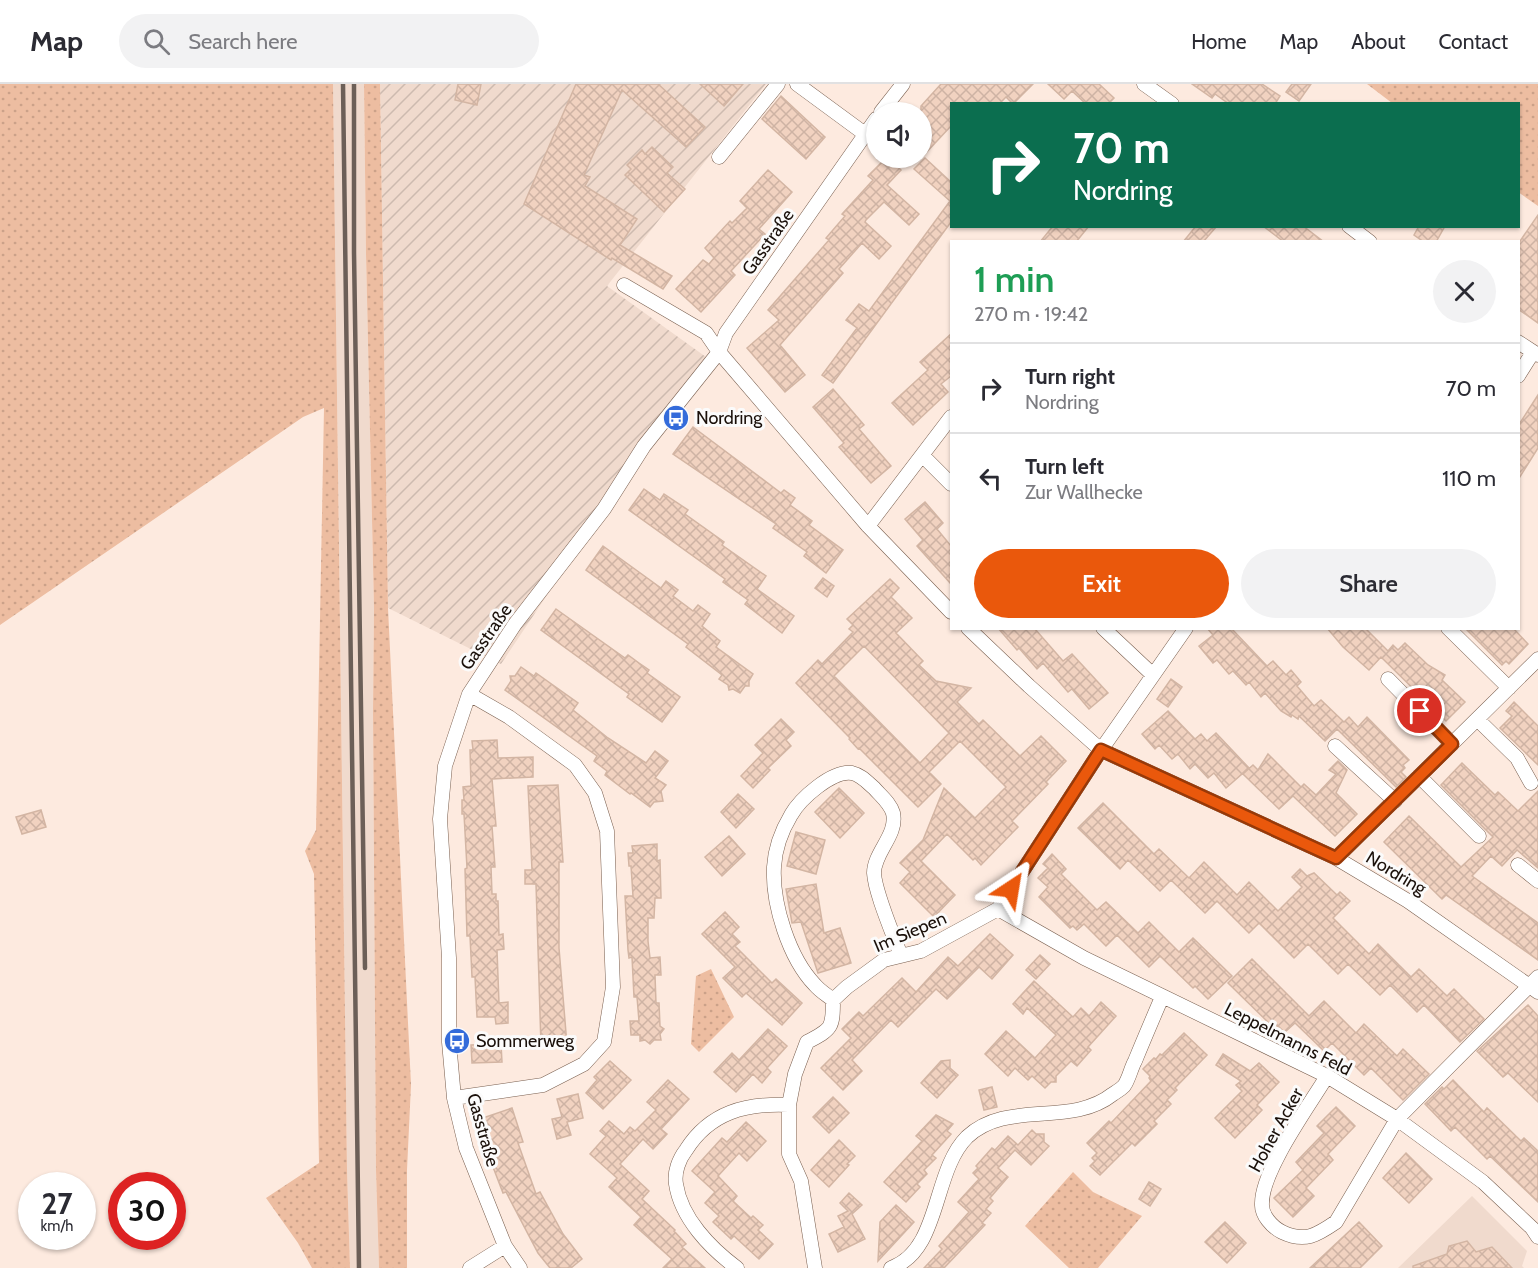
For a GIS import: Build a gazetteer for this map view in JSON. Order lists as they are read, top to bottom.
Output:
{
  "streets": {
    "street": [
      "Gasstraße",
      "Nordring",
      "Im Siepen",
      "Leppelmanns Feld",
      "Hoher Acker"
    ]
  },
  "crossings": [
    ["Nordring", "Im Siepen"],
    ["Nordring", "Leppelmanns Feld"],
    ["Nordring", "Hoher Acker"],
    ["Im Siepen", "Leppelmanns Feld"],
    ["Leppelmanns Feld", "Hoher Acker"]
  ],
  "places": {
    "bus stop": ["Nordring", "Sommerweg"]
  },
  "page": {
    "header": "Map",
    "search": "Search here",
    "nav": [
      "Home",
      "Map",
      "About",
      "Contact"
    ],
    "turn": ["70 m", "Nordring"],
    "heading": ["1 min", "270 m · 19:42"],
    "list": [
      {
        "name": "Turn right",
        "note": "Nordring",
        "value": "70 m"
      },
      {
        "name": "Turn left",
        "note": "Zur Wallhecke",
        "value": "110 m"
      }
    ],
    "buttons": ["Exit", "Share"],
    "speed": "27 km/h",
    "limit": "30"
  }
}
